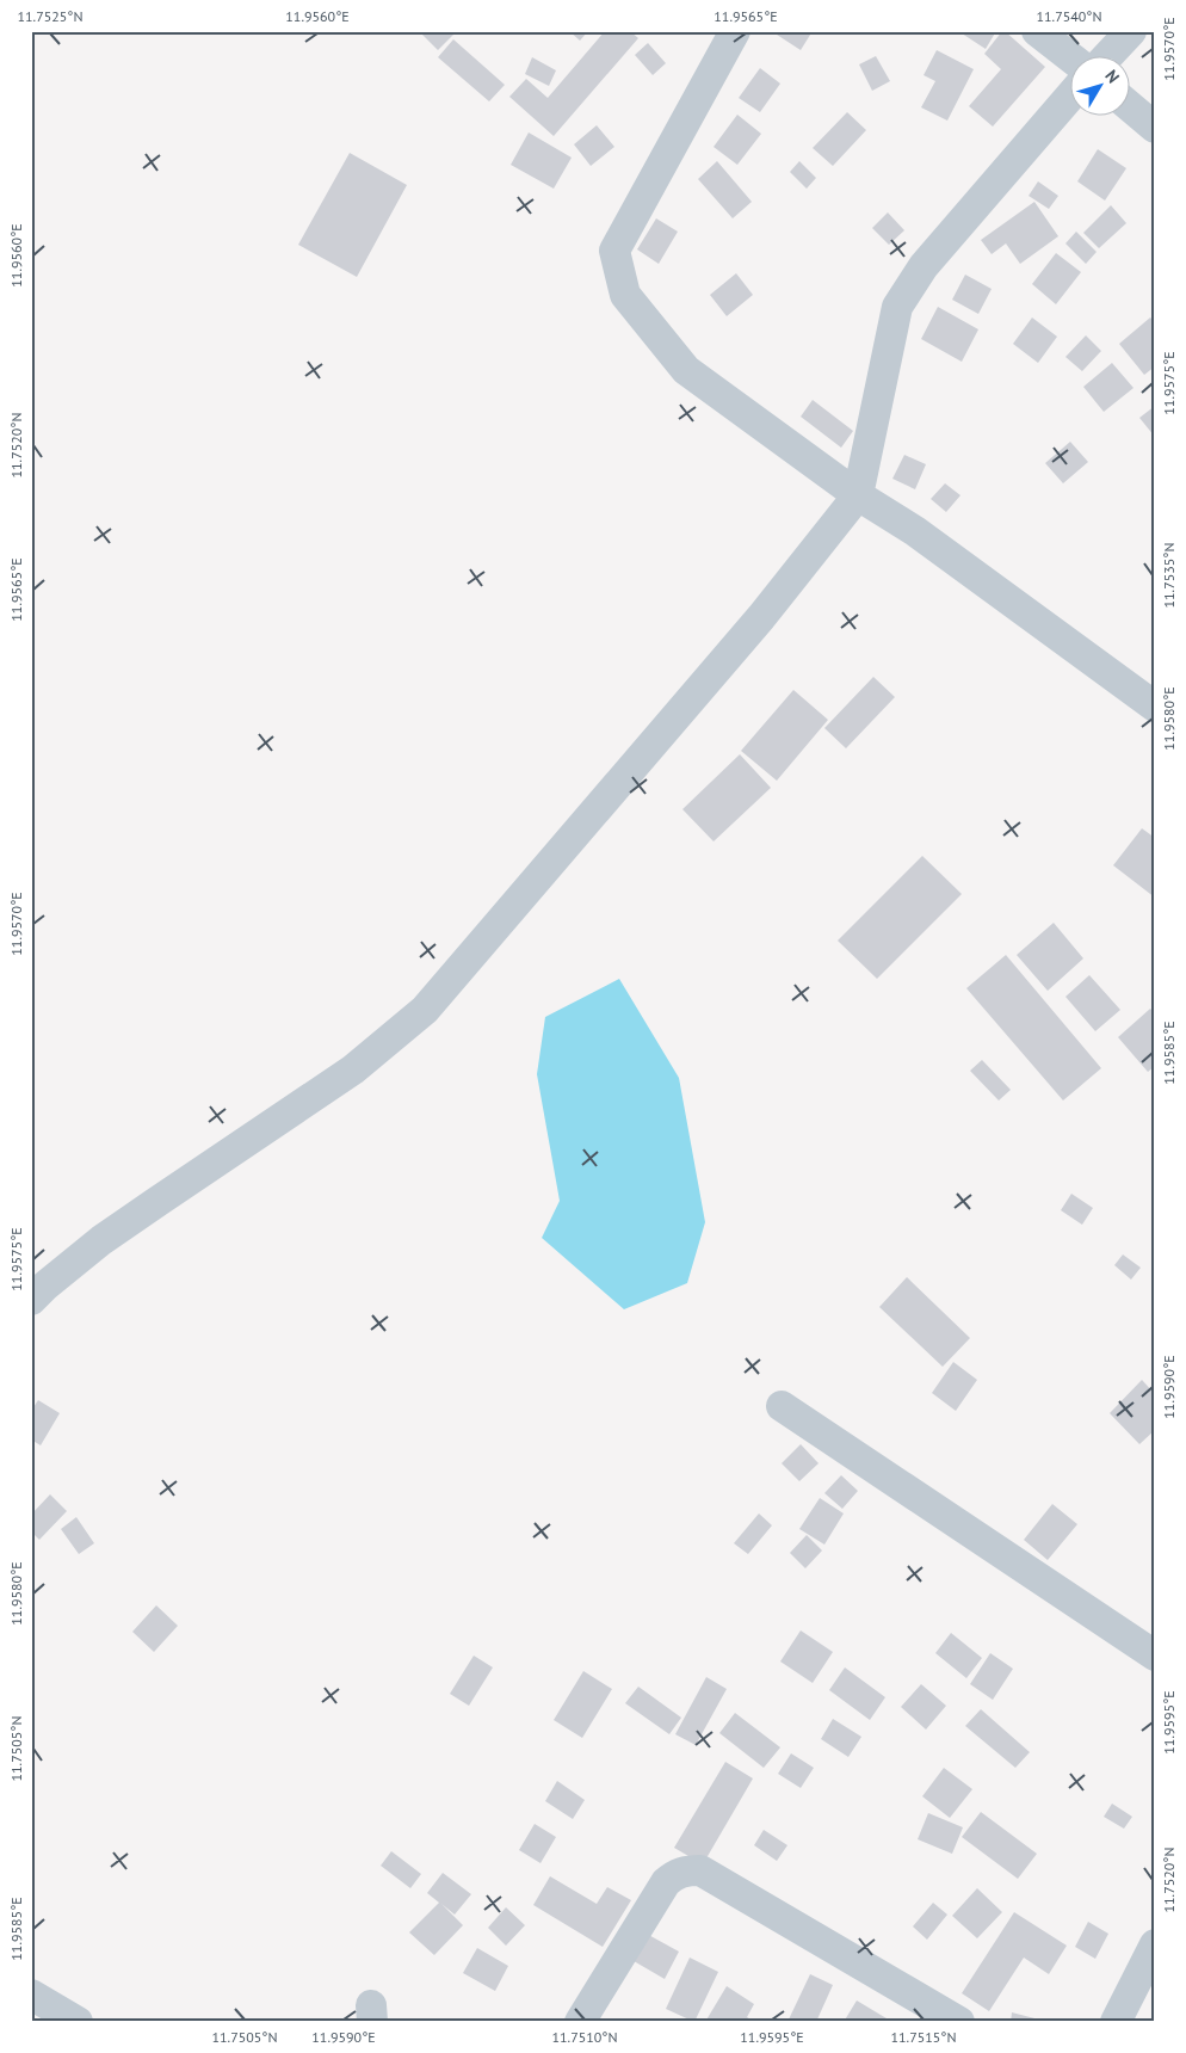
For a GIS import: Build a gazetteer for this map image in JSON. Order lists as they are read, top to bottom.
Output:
{
  "north": "top right",
  "coordinates": [
    "11.7525°N",
    "11.9560°E",
    "11.9565°E",
    "11.7540°N",
    "11.9570°E",
    "11.9575°E",
    "11.7520°N",
    "11.7535°N",
    "11.9580°E",
    "11.9585°E",
    "11.9590°E",
    "11.9595°E",
    "11.7505°N",
    "11.7510°N",
    "11.7515°N"
  ]
}
